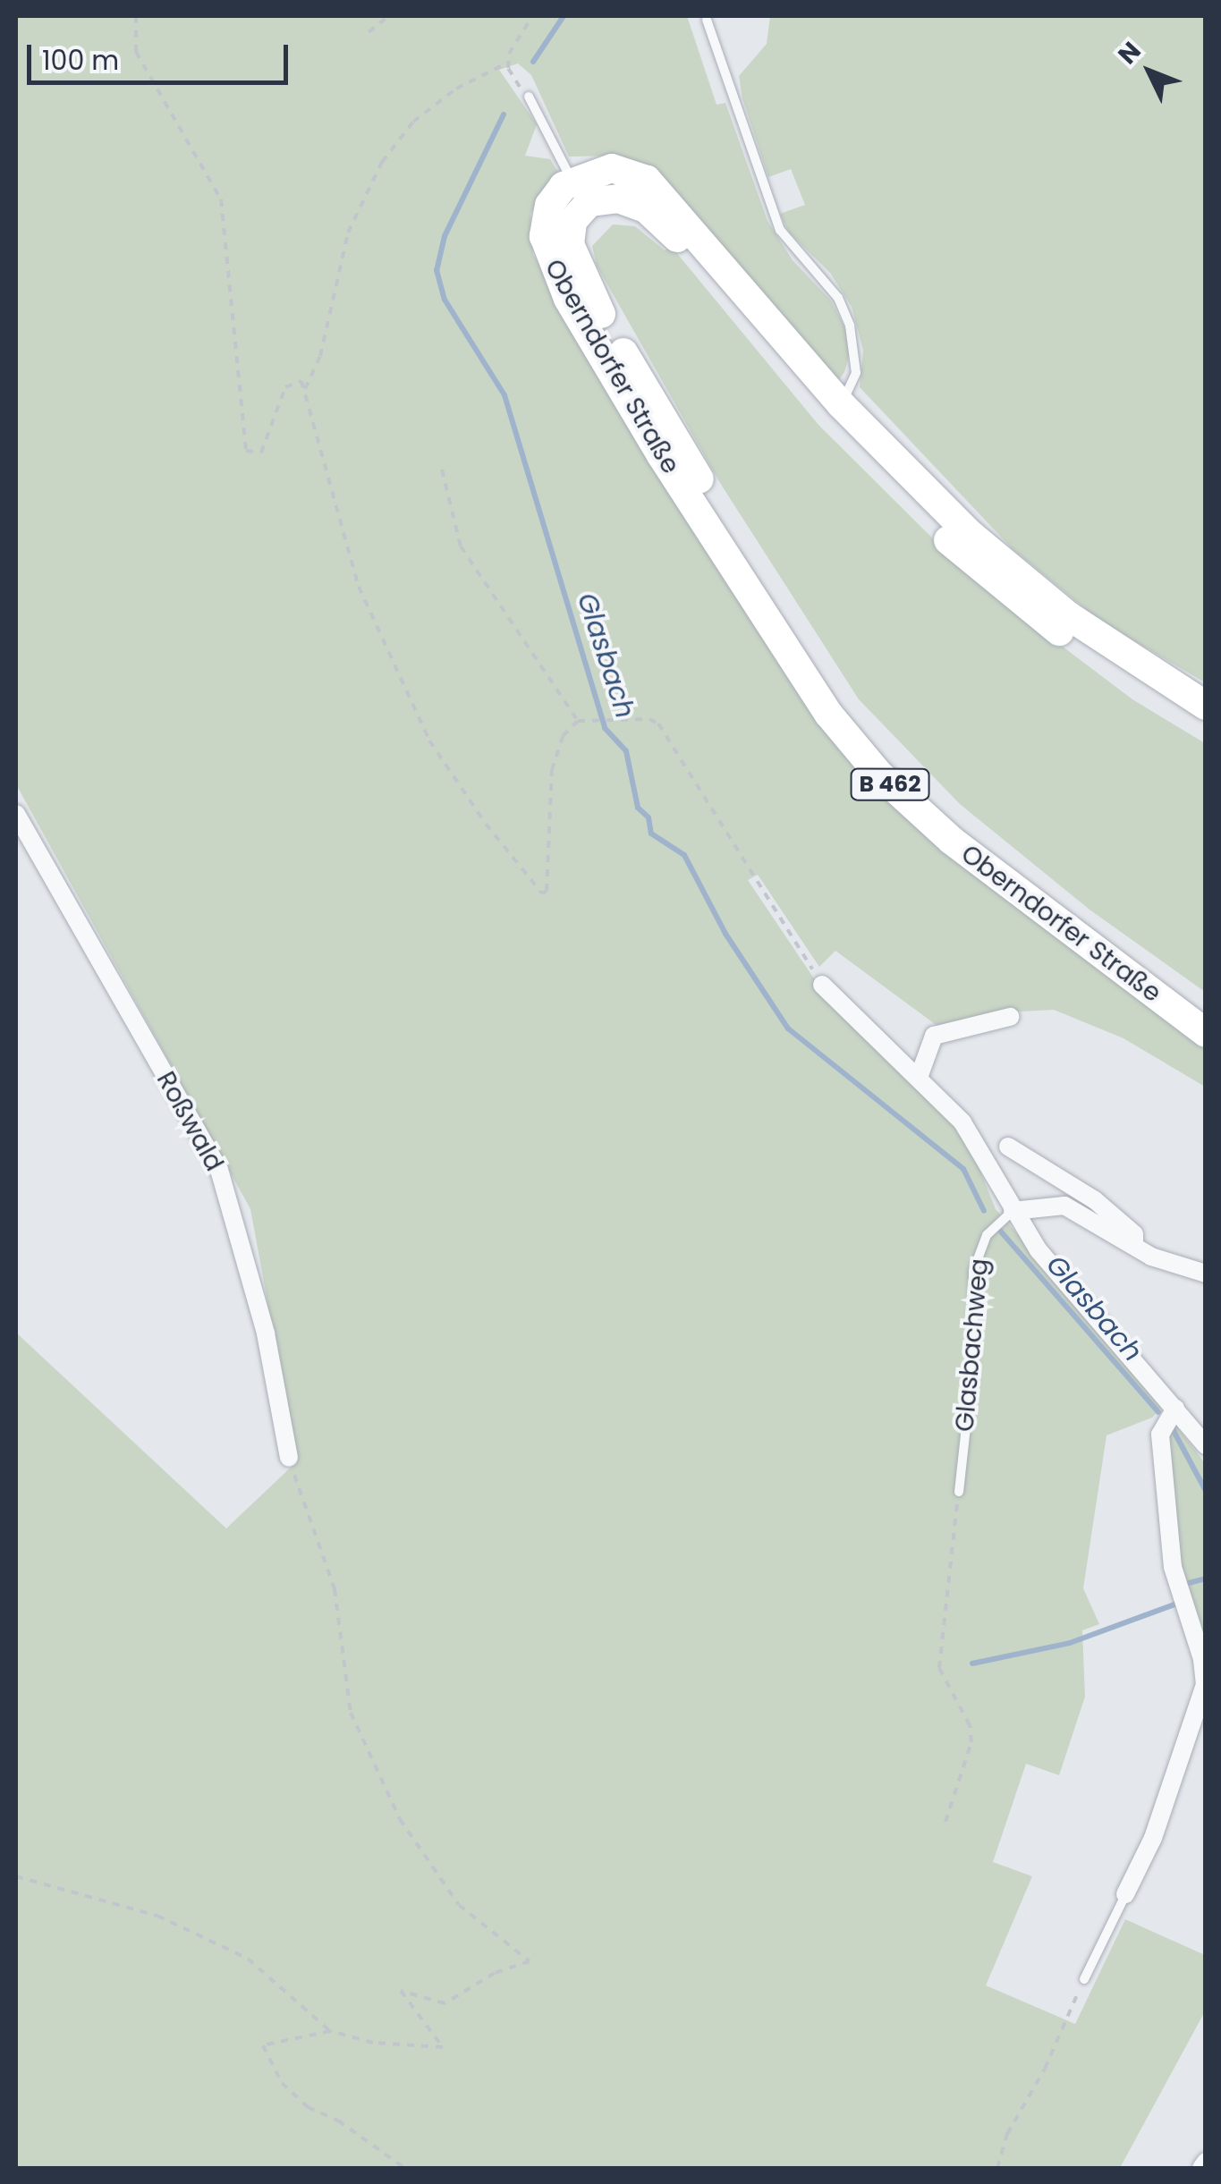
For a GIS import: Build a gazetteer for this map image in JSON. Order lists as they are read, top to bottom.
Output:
{
  "streets": {
    "main road": ["Oberndorfer Straße", "B 462"],
    "street": ["Roßwald"],
    "lane": ["Glasbachweg"]
  },
  "water": ["Glasbach"],
  "scale_bar": "100 m",
  "north": "top left"
}
